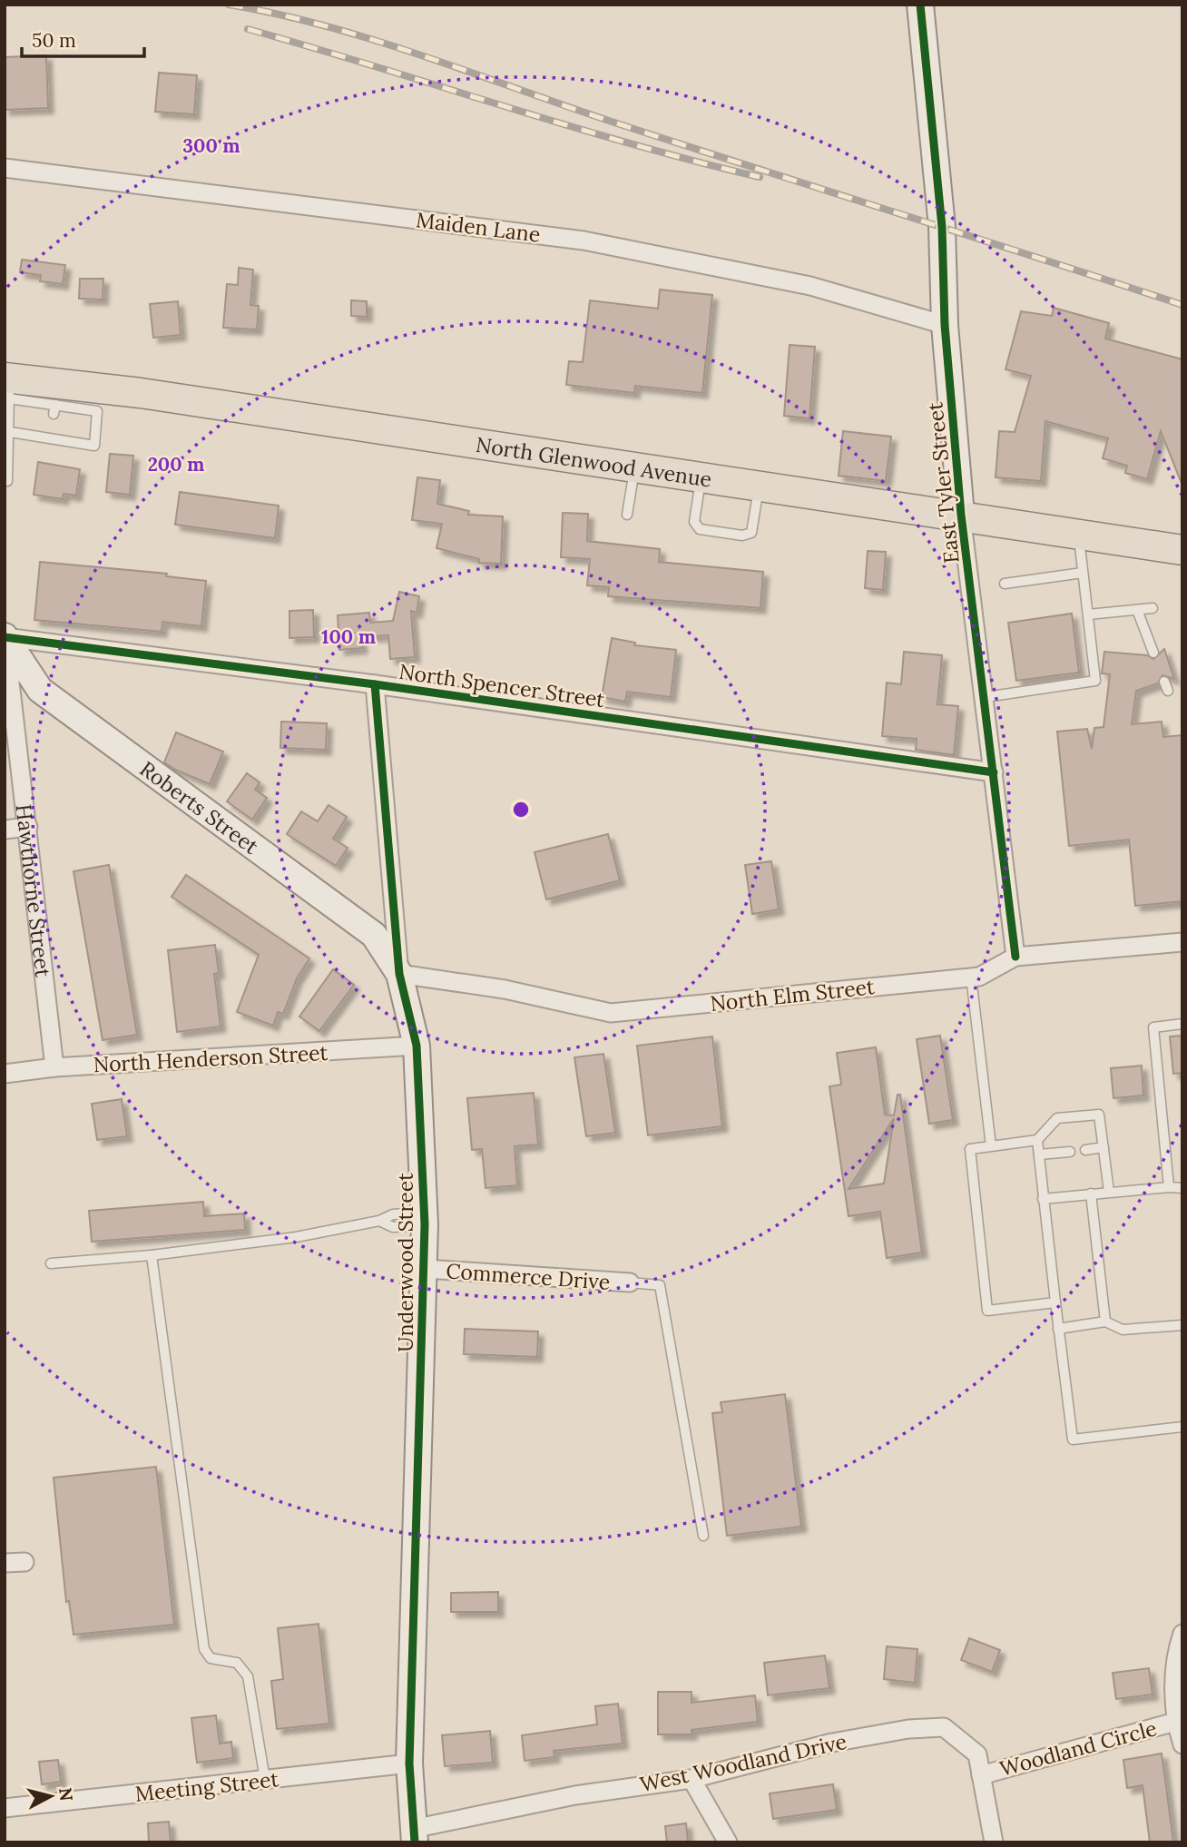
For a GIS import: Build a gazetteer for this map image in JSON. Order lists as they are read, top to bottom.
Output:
{
  "streets": {
    "main road": ["North Glenwood Avenue"],
    "street": [
      "Maiden Lane",
      "East Tyler Street",
      "North Spencer Street",
      "Roberts Street",
      "Hawthorne Street",
      "North Elm Street",
      "North Henderson Street",
      "Underwood Street",
      "Commerce Drive",
      "Woodland Circle",
      "West Woodland Drive",
      "Meeting Street"
    ]
  },
  "crossings": [
    ["Maiden Lane", "East Tyler Street"],
    ["North Glenwood Avenue", "East Tyler Street"],
    ["East Tyler Street", "North Spencer Street"],
    ["East Tyler Street", "North Elm Street"],
    ["North Spencer Street", "Roberts Street"],
    ["North Spencer Street", "Hawthorne Street"],
    ["North Spencer Street", "Underwood Street"],
    ["Roberts Street", "Hawthorne Street"],
    ["Roberts Street", "North Elm Street"],
    ["Roberts Street", "Underwood Street"],
    ["Hawthorne Street", "North Henderson Street"],
    ["North Elm Street", "Underwood Street"],
    ["North Henderson Street", "Underwood Street"],
    ["Underwood Street", "Commerce Drive"],
    ["Underwood Street", "West Woodland Drive"],
    ["Underwood Street", "Meeting Street"],
    ["Woodland Circle", "West Woodland Drive"]
  ],
  "scale_bar": "50 m",
  "north": "right",
  "rings": ["300 m", "200 m", "100 m"]
}
